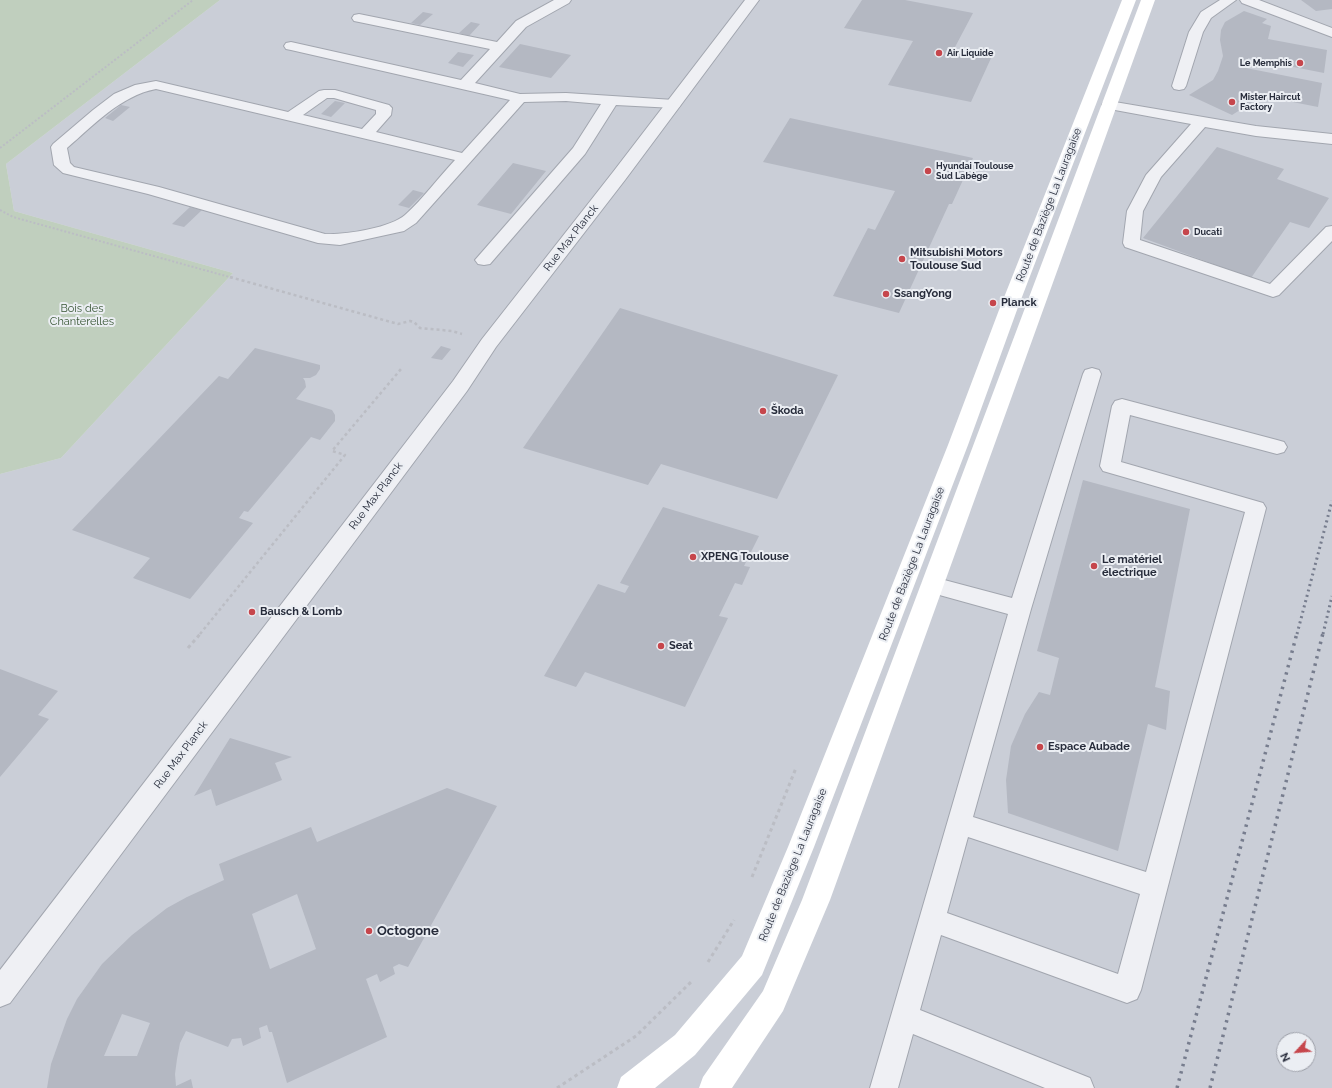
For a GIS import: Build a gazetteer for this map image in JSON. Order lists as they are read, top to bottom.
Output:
{
  "streets": {
    "main road": ["Route de Baziège La Lauragaise"],
    "street": ["Rue Max Planck"]
  },
  "parks": ["Bois des Chanterelles"],
  "places": [
    "Air Liquide",
    "Le Memphis",
    "Mister Haircut Factory",
    "Hyundai Toulouse Sud Labège",
    "Ducati",
    "Mitsubishi Motors Toulouse Sud",
    "SsangYong",
    "Planck",
    "Škoda",
    "XPENG Toulouse",
    "Le matériel électrique",
    "Bausch & Lomb",
    "Seat",
    "Espace Aubade",
    "Octogone"
  ],
  "north": "bottom left"
}
